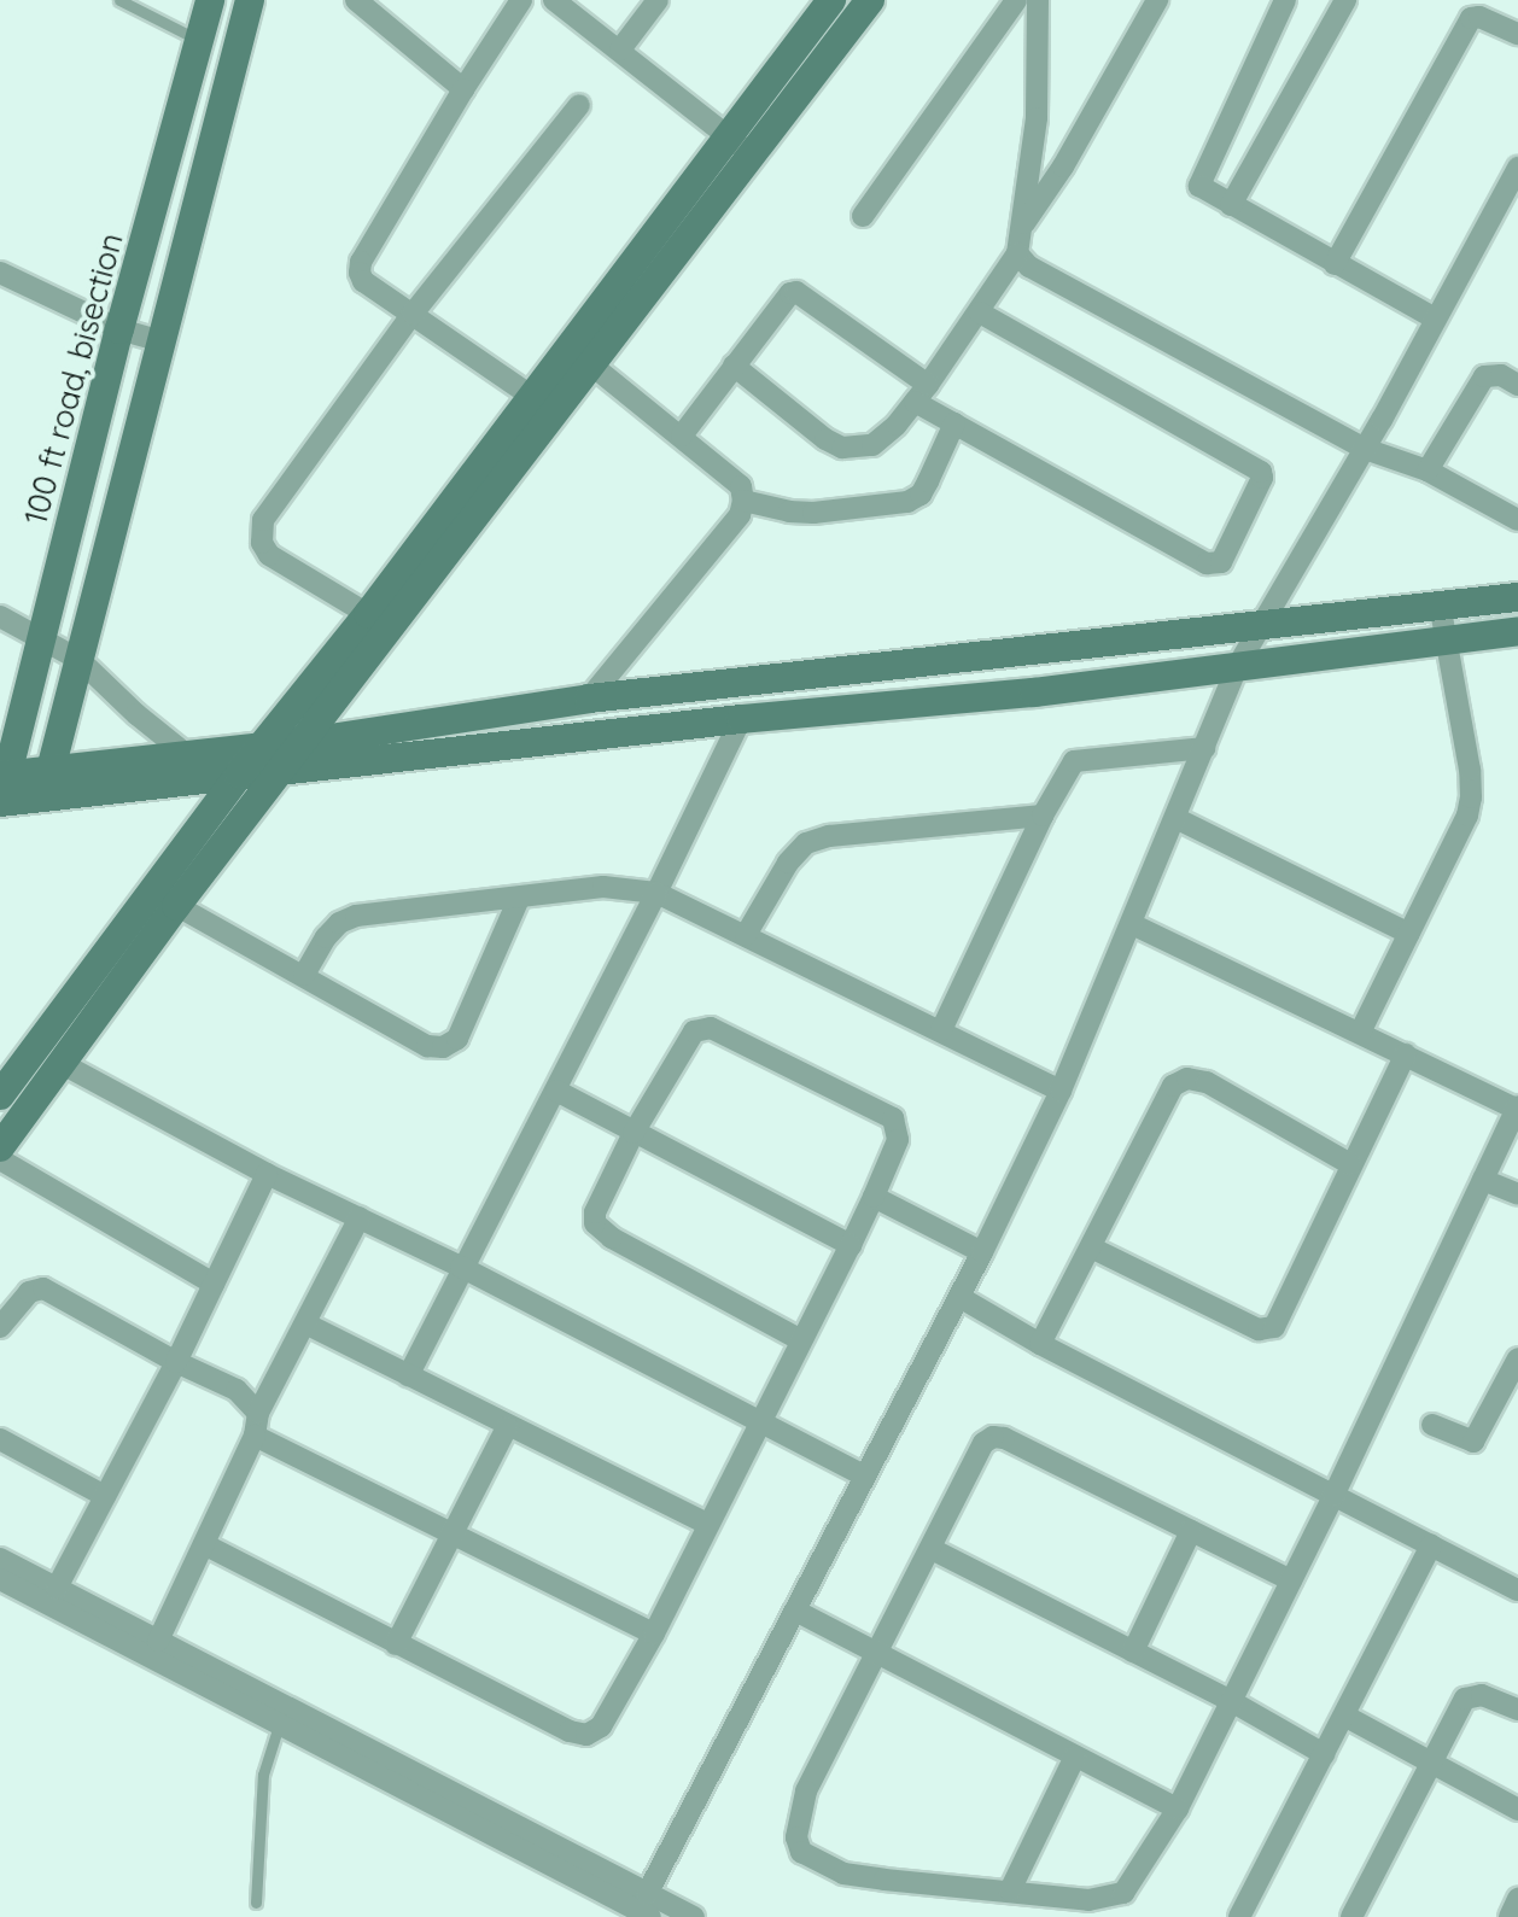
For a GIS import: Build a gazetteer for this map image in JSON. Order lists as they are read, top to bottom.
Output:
{
  "streets": {
    "street": ["100 ft road, bisection"]
  }
}
